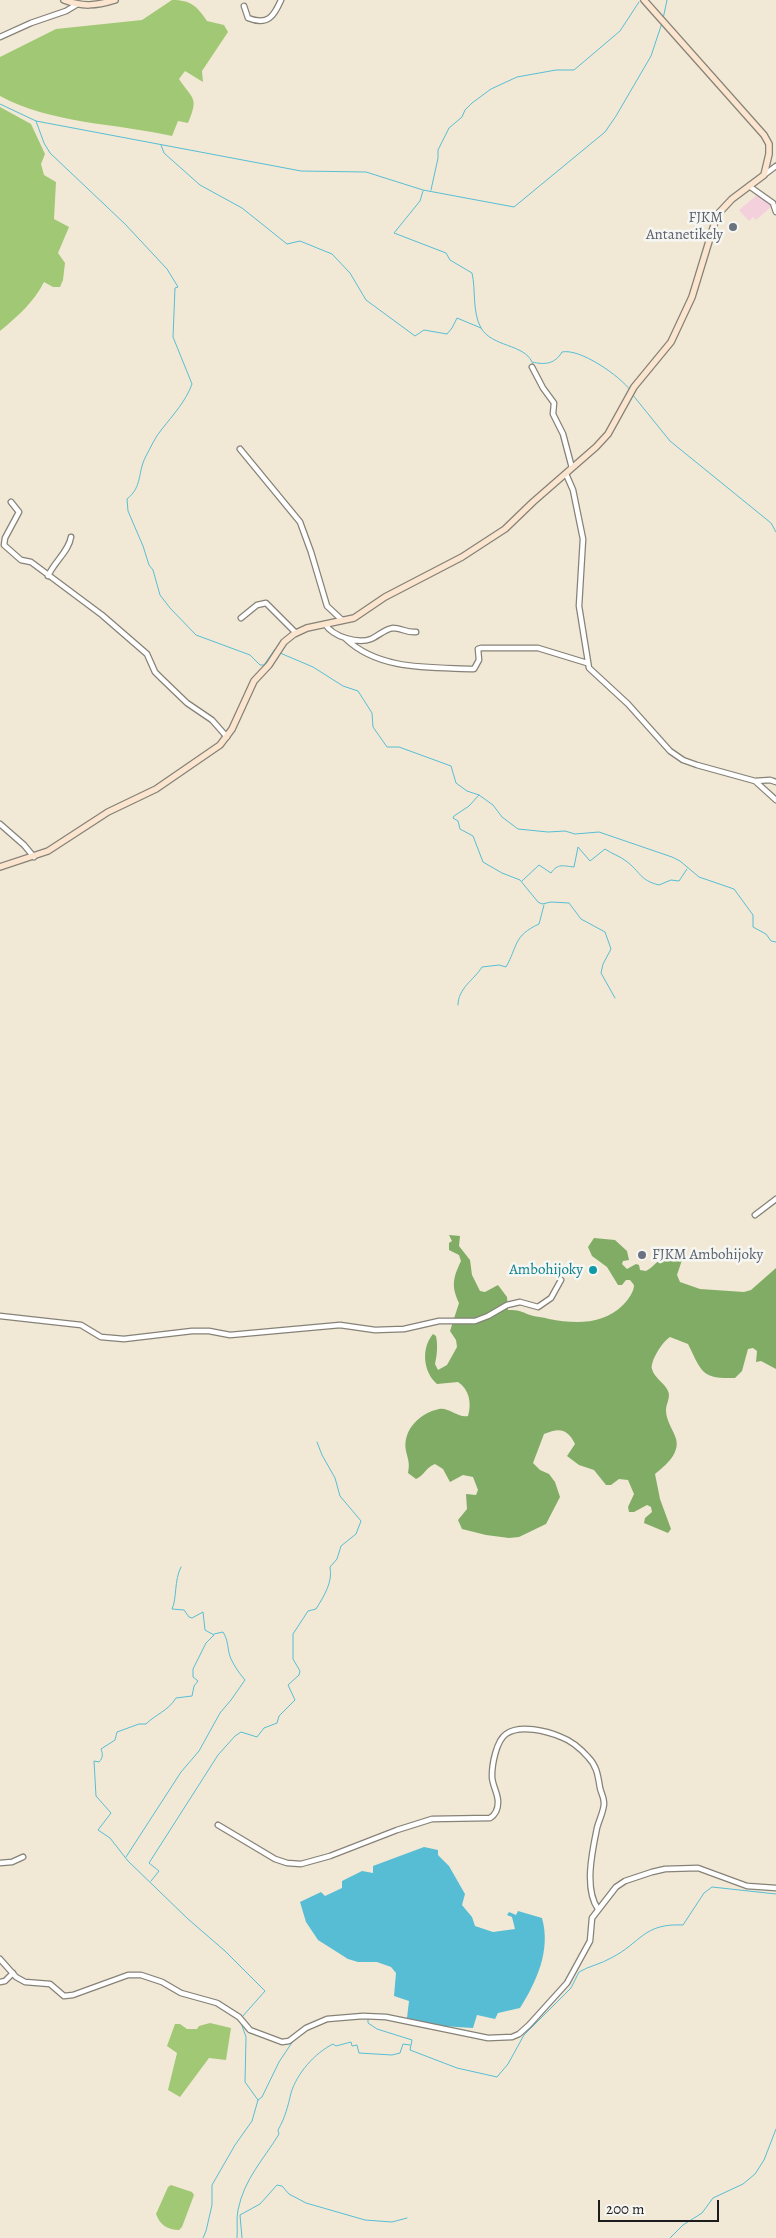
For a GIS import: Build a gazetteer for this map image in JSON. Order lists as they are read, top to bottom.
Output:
{
  "places": ["FJKM Antanetikely", "FJKM Ambohijoky", "Ambohijoky"],
  "scale_bar": "200 m"
}
